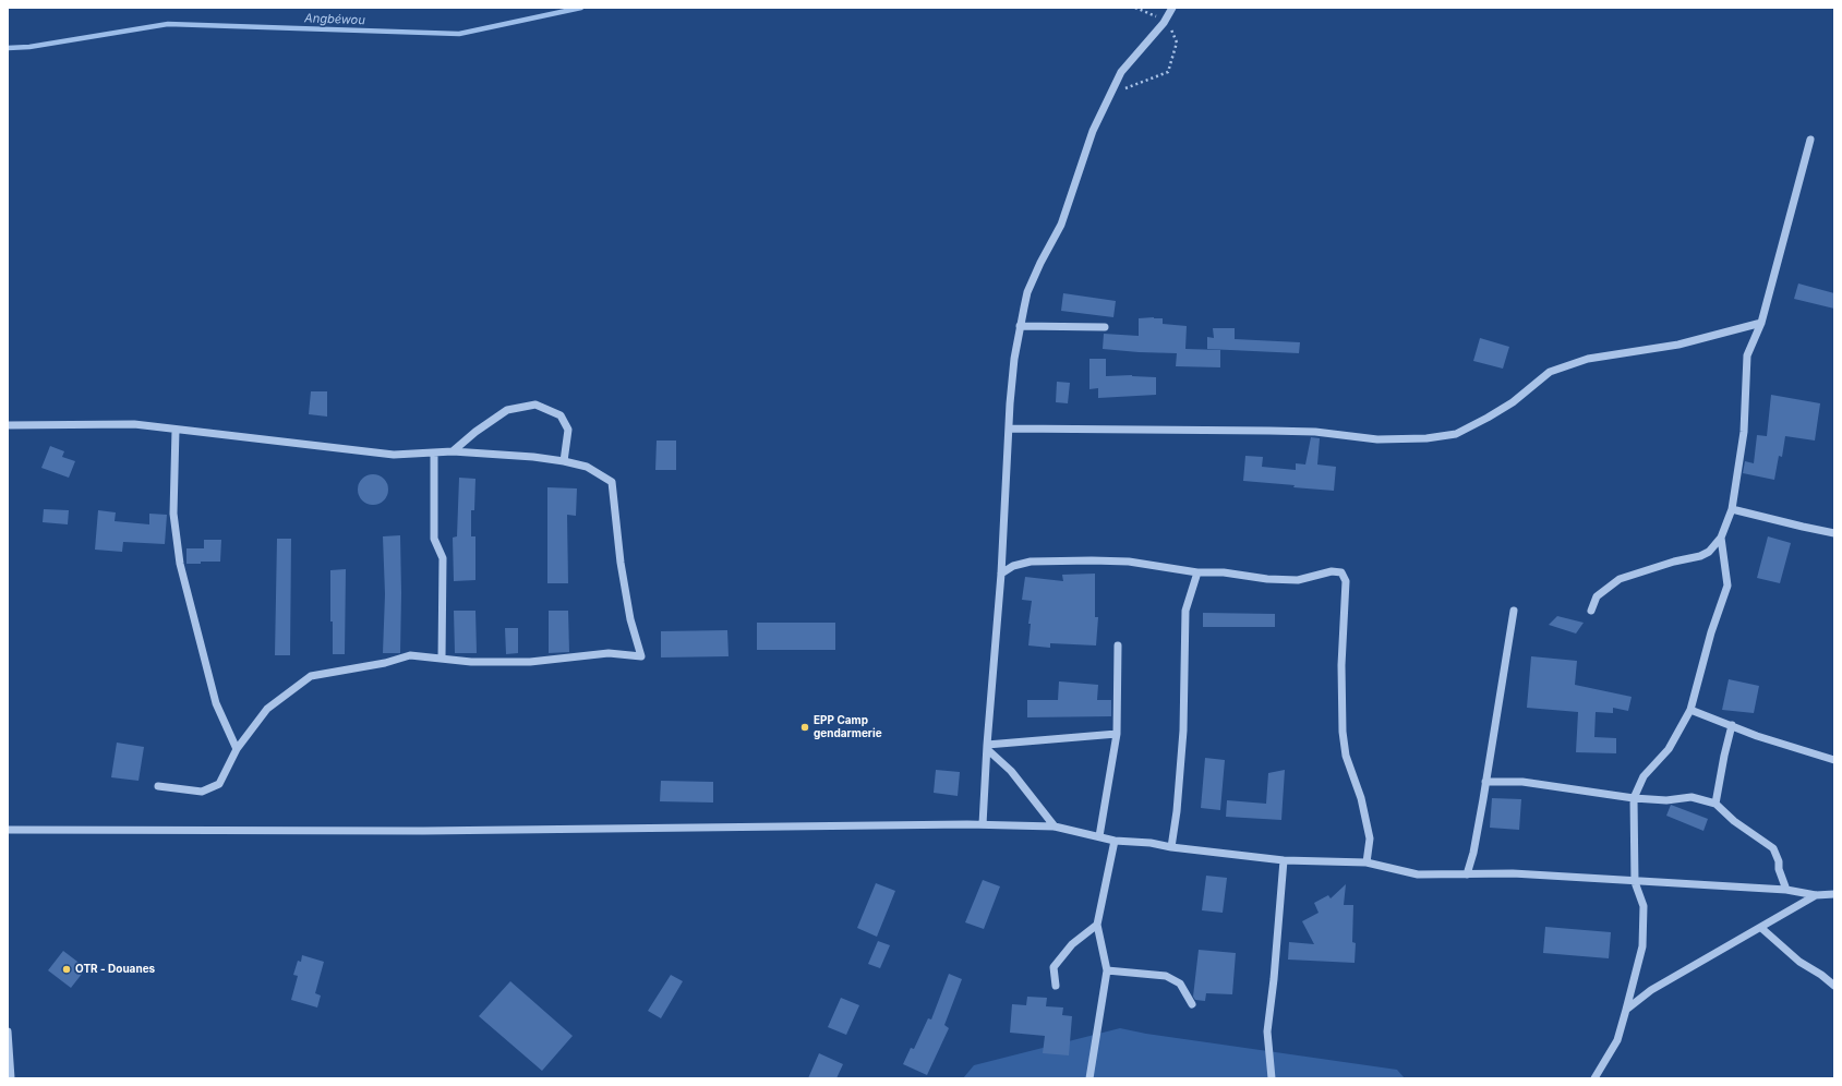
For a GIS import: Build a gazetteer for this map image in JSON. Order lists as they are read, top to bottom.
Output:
{
  "water": ["Angbéwou"],
  "places": ["EPP Camp gendarmerie", "OTR - Douanes"]
}
